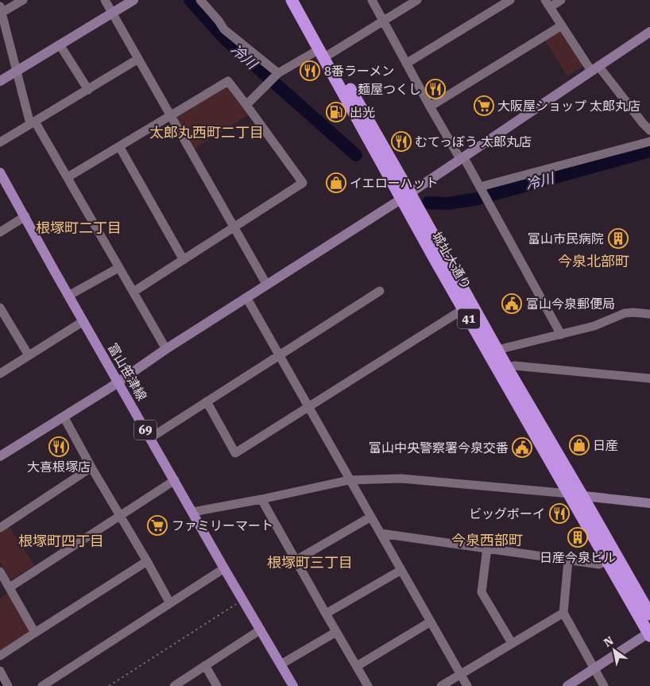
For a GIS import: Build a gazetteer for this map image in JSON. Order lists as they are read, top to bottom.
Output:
{
  "streets": {
    "highway": ["城址大通り", "41"],
    "main road": ["富山笹津線", "69"]
  },
  "districts": [
    "太郎丸西町二丁目",
    "根塚町二丁目",
    "今泉北部町",
    "今泉西部町",
    "根塚町四丁目",
    "根塚町三丁目"
  ],
  "water": ["冷川"],
  "places": {
    "restaurant": [
      "8番ラーメン",
      "麺屋つくし",
      "むてっぽう 太郎丸店",
      "大喜根塚店",
      "ビッグボーイ"
    ],
    "supermarket": ["大阪屋ショップ 太郎丸店", "ファミリーマート"],
    "fuel station": ["出光"],
    "shop": ["イエローハット", "日産"],
    "building": ["富山市民病院", "日産今泉ビル"],
    "public building": ["富山今泉郵便局", "富山中央警察署今泉交番"]
  },
  "north": "top left"
}
